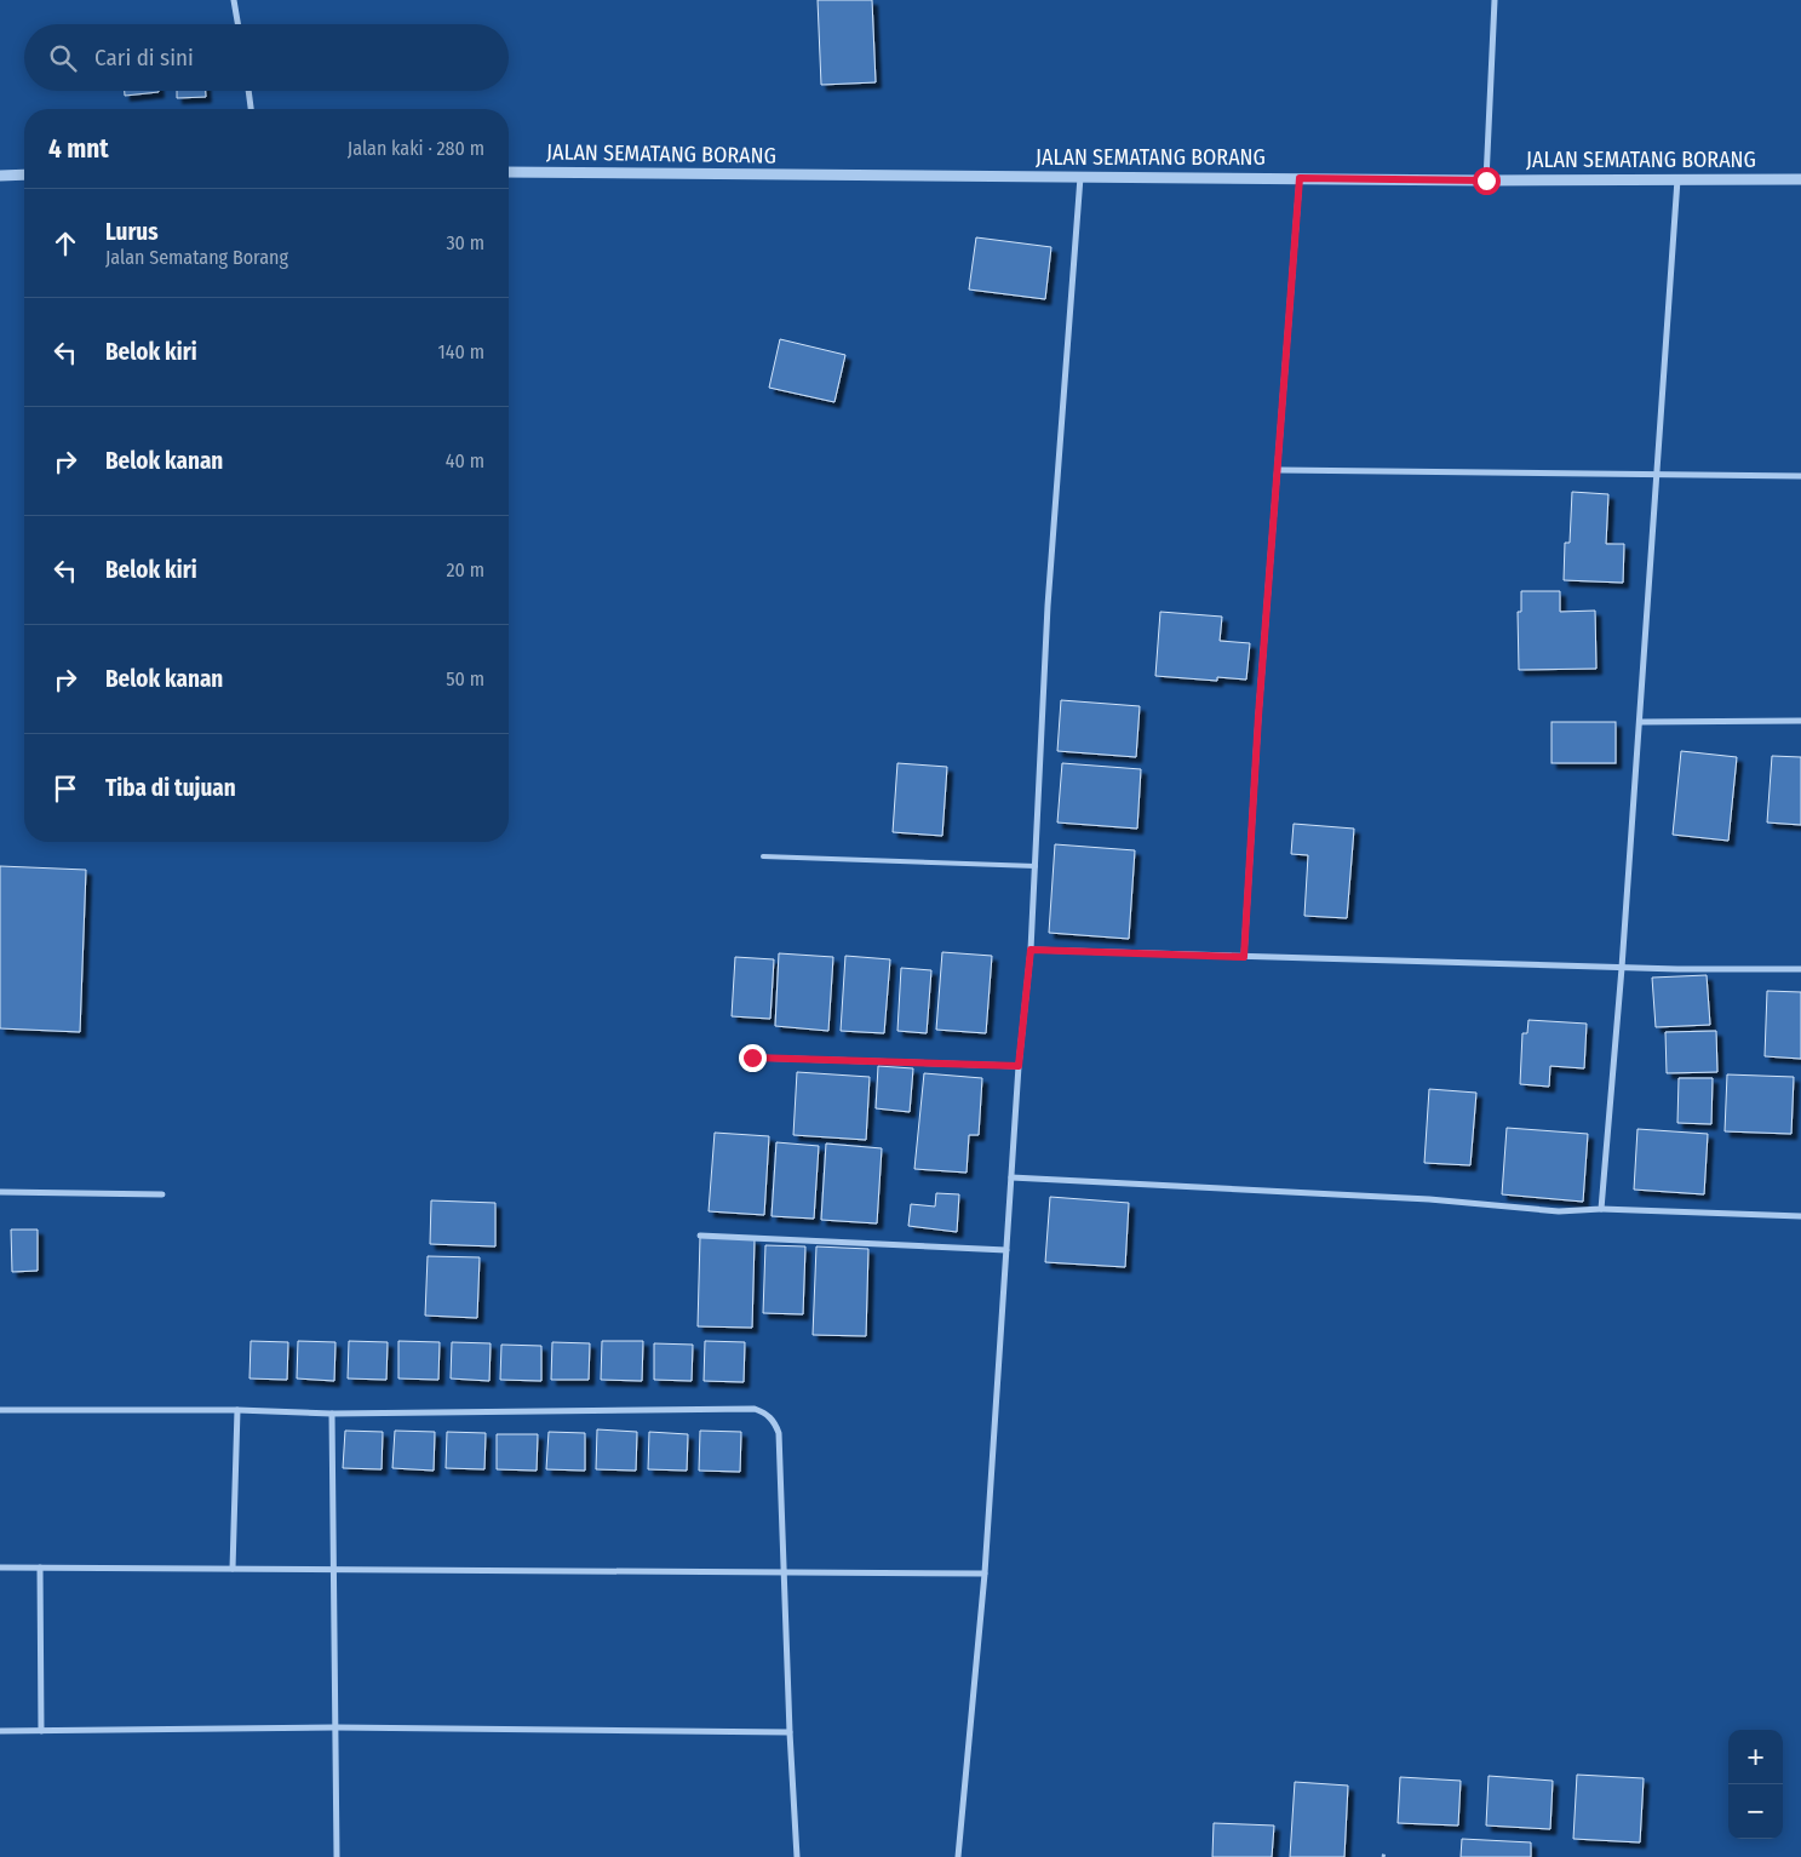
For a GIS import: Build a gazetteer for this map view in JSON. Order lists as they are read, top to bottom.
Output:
{
  "streets": {
    "street": ["JALAN SEMATANG BORANG"]
  },
  "page": {
    "search": "Cari di sini",
    "heading": ["4 mnt", "Jalan kaki · 280 m"],
    "list": [
      ["Lurus", "Jalan Sematang Borang", "30 m"],
      ["Belok kiri", "140 m"],
      ["Belok kanan", "40 m"],
      ["Belok kiri", "20 m"],
      ["Belok kanan", "50 m"],
      "Tiba di tujuan"
    ],
    "map_buttons": ["+", "−"]
  }
}
